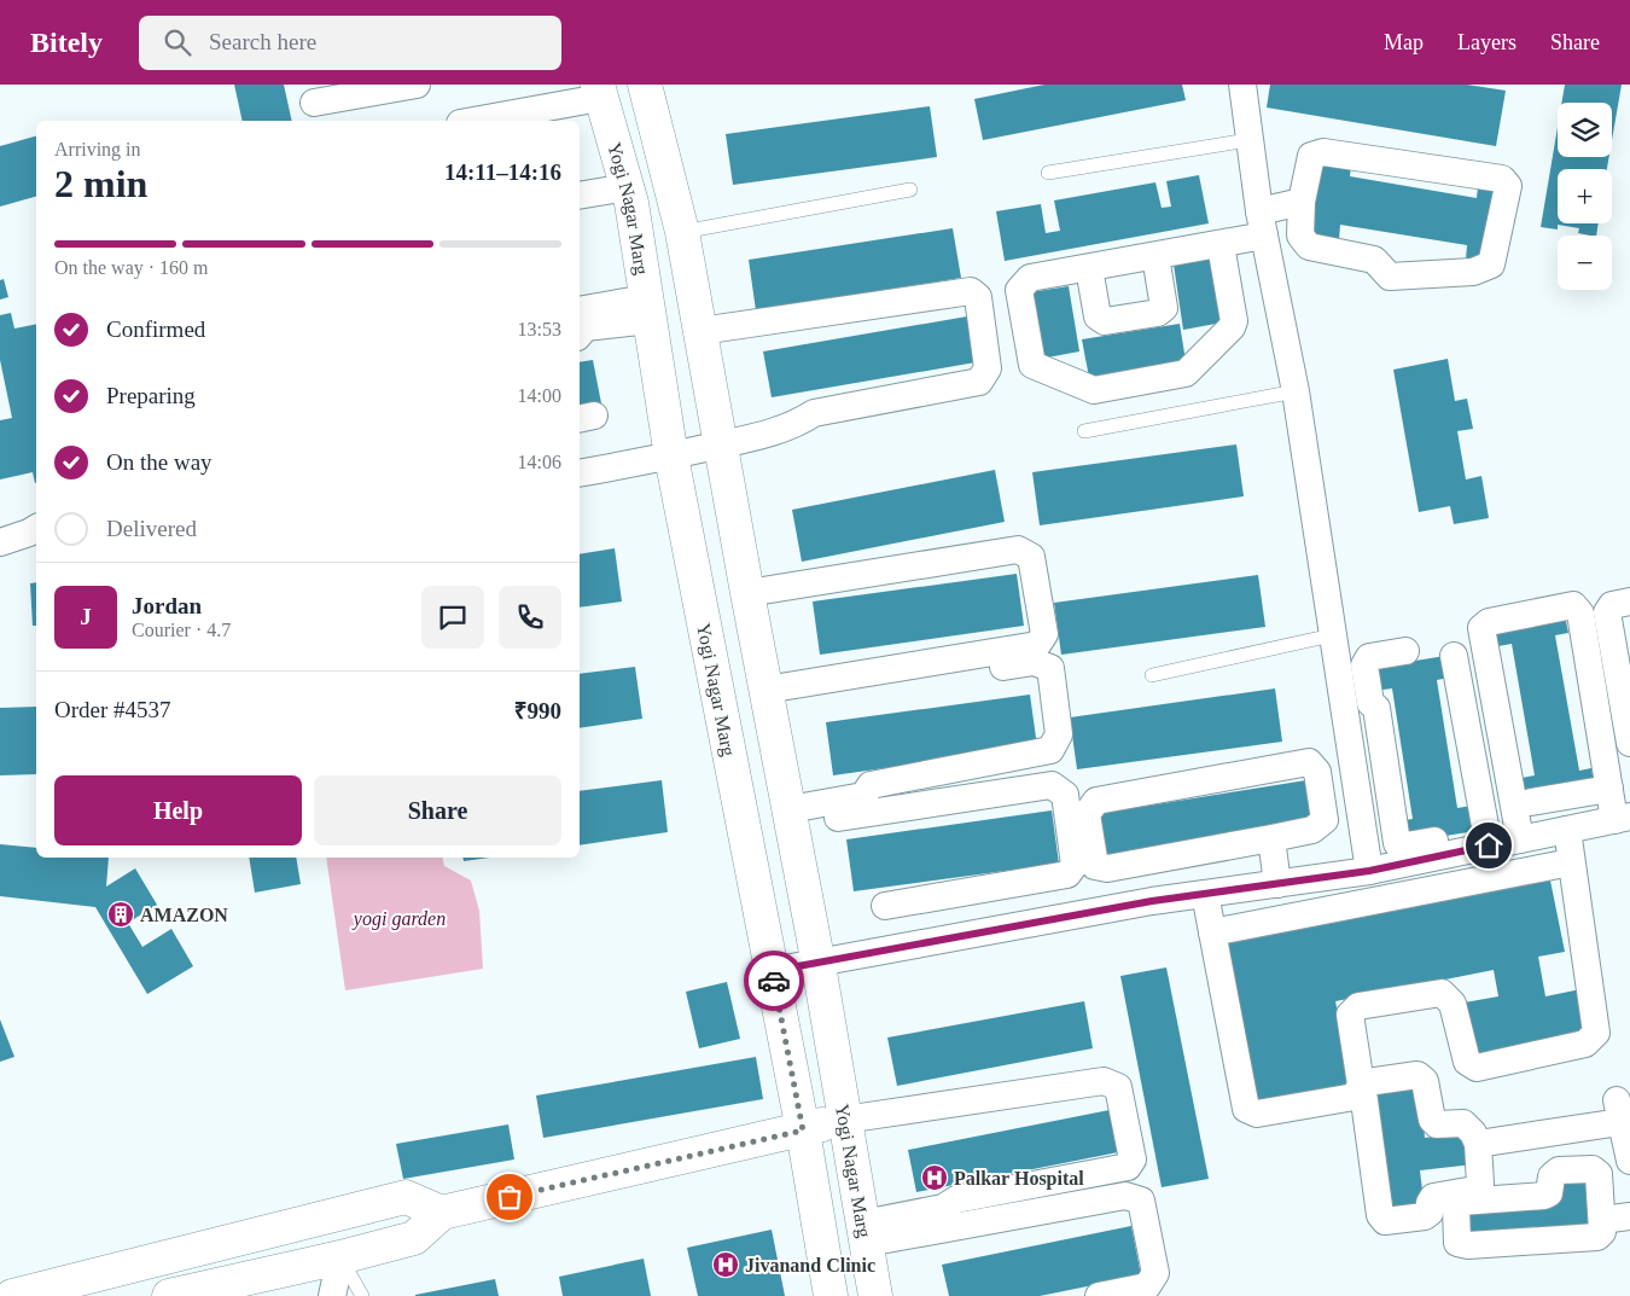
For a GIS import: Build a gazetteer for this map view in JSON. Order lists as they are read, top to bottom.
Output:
{
  "streets": {
    "street": ["Yogi Nagar Marg"]
  },
  "parks": ["yogi garden"],
  "places": {
    "building": ["AMAZON"],
    "hospital": ["Palkar Hospital", "Jivanand Clinic"]
  },
  "page": {
    "header": "Bitely",
    "search": "Search here",
    "nav": ["Map", "Layers", "Share"],
    "map_buttons": ["+", "−"],
    "heading": ["2 min", "Arriving in", "14:11–14:16"],
    "panel": [
      "Jordan",
      "Courier · 4.7",
      "Order #4537",
      "₹990"
    ],
    "bar": "On the way · 160 m",
    "list": [
      ["Confirmed", "13:53"],
      ["Preparing", "14:00"],
      ["On the way", "14:06"],
      "Delivered"
    ],
    "round": "J",
    "buttons": ["Help", "Share"]
  }
}
